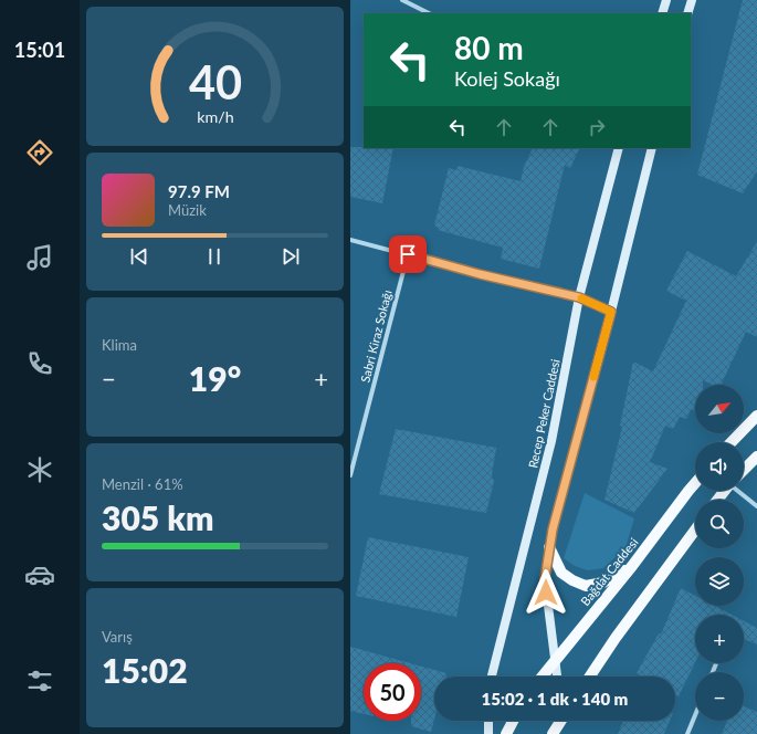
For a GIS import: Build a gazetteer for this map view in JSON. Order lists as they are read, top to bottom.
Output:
{
  "streets": {
    "main road": ["Recep Peker Caddesi", "Bağdat Caddesi"],
    "street": ["Sabri Kiraz Sokağı"]
  },
  "north": "top right",
  "page": {
    "tabs": "15:01",
    "turn": ["80 m", "Kolej Sokağı"],
    "song": ["97.9 FM", "Müzik"],
    "tile": [
      "Klima",
      ["Menzil · 61%", "305 km"],
      ["Varış", "15:02"]
    ],
    "heat": ["−", "19°", "+"],
    "map_buttons": ["+", "−"],
    "limit": "50",
    "trip": "15:02 · 1 dk · 140 m",
    "gauge": ["40", "km/h"]
  }
}
